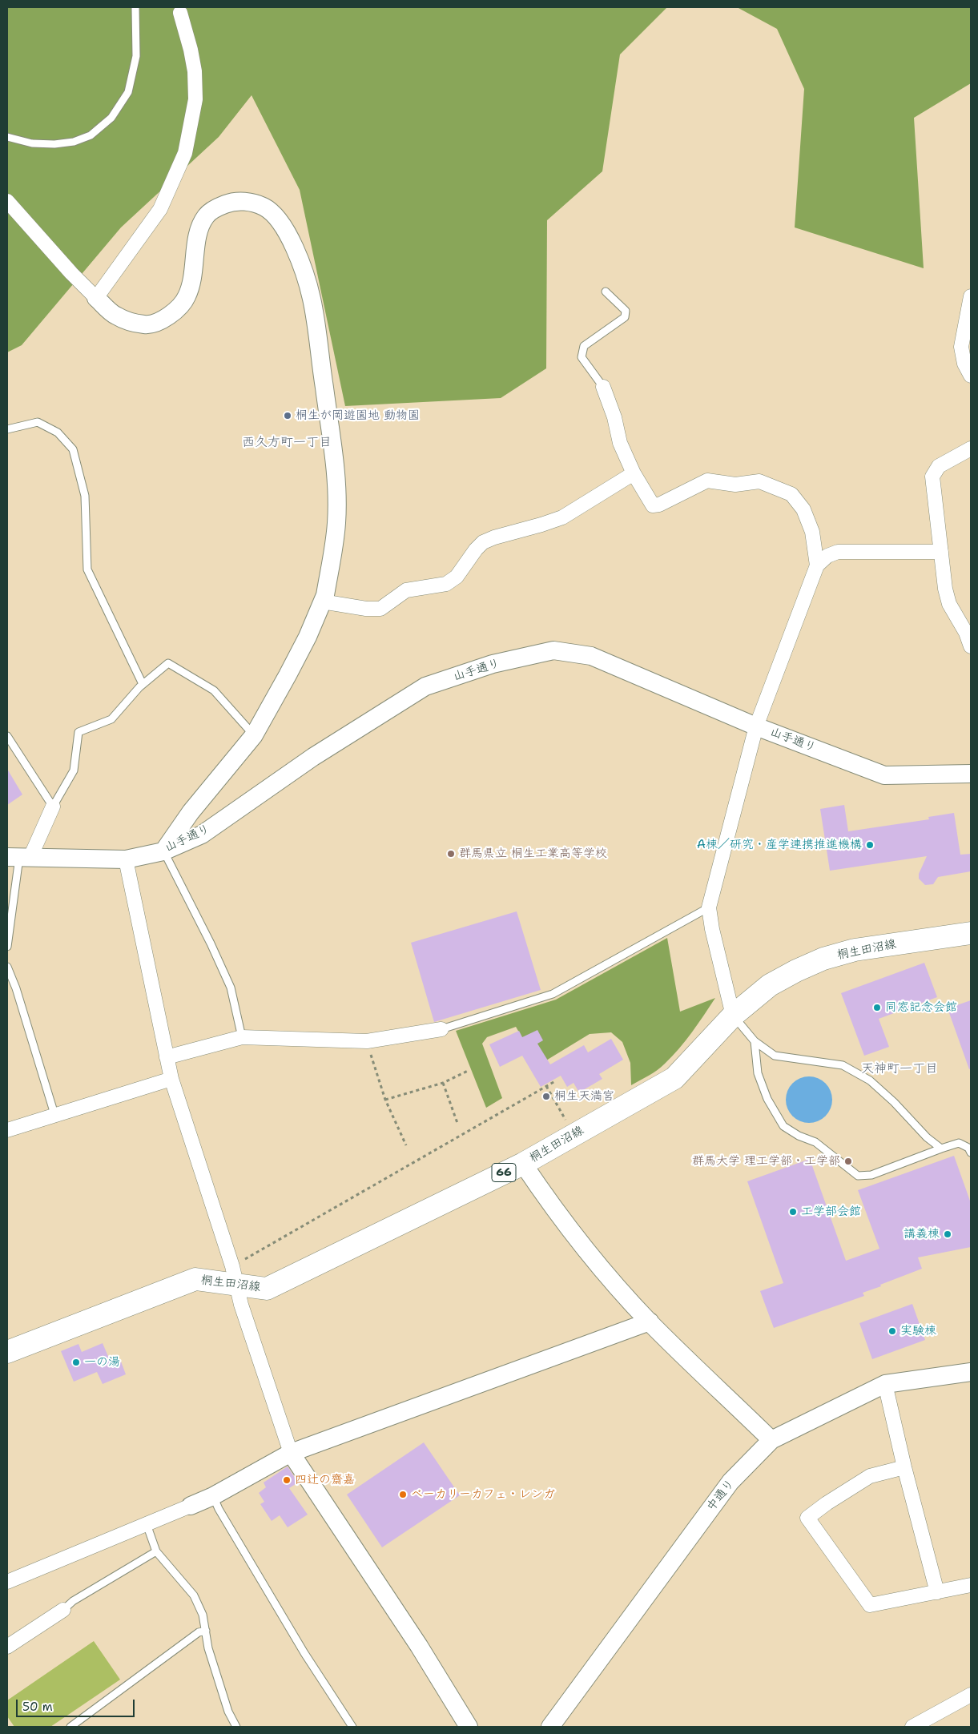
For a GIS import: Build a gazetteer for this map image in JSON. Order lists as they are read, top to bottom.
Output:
{
  "streets": {
    "main road": ["桐生田沼線", "66"],
    "street": ["山手通り", "中通り"]
  },
  "districts": ["西久方町一丁目", "天神町一丁目"],
  "places": [
    "桐生が岡遊園地 動物園",
    "A棟／研究・産学連携推進機構",
    "群馬県立 桐生工業高等学校",
    "同窓記念会館",
    "桐生天満宮",
    "群馬大学 理工学部・工学部",
    "工学部会館",
    "講義棟",
    "実験棟",
    "一の湯",
    "四辻の齋嘉",
    "ベーカリーカフェ・レンガ"
  ],
  "scale_bar": "50 m"
}
